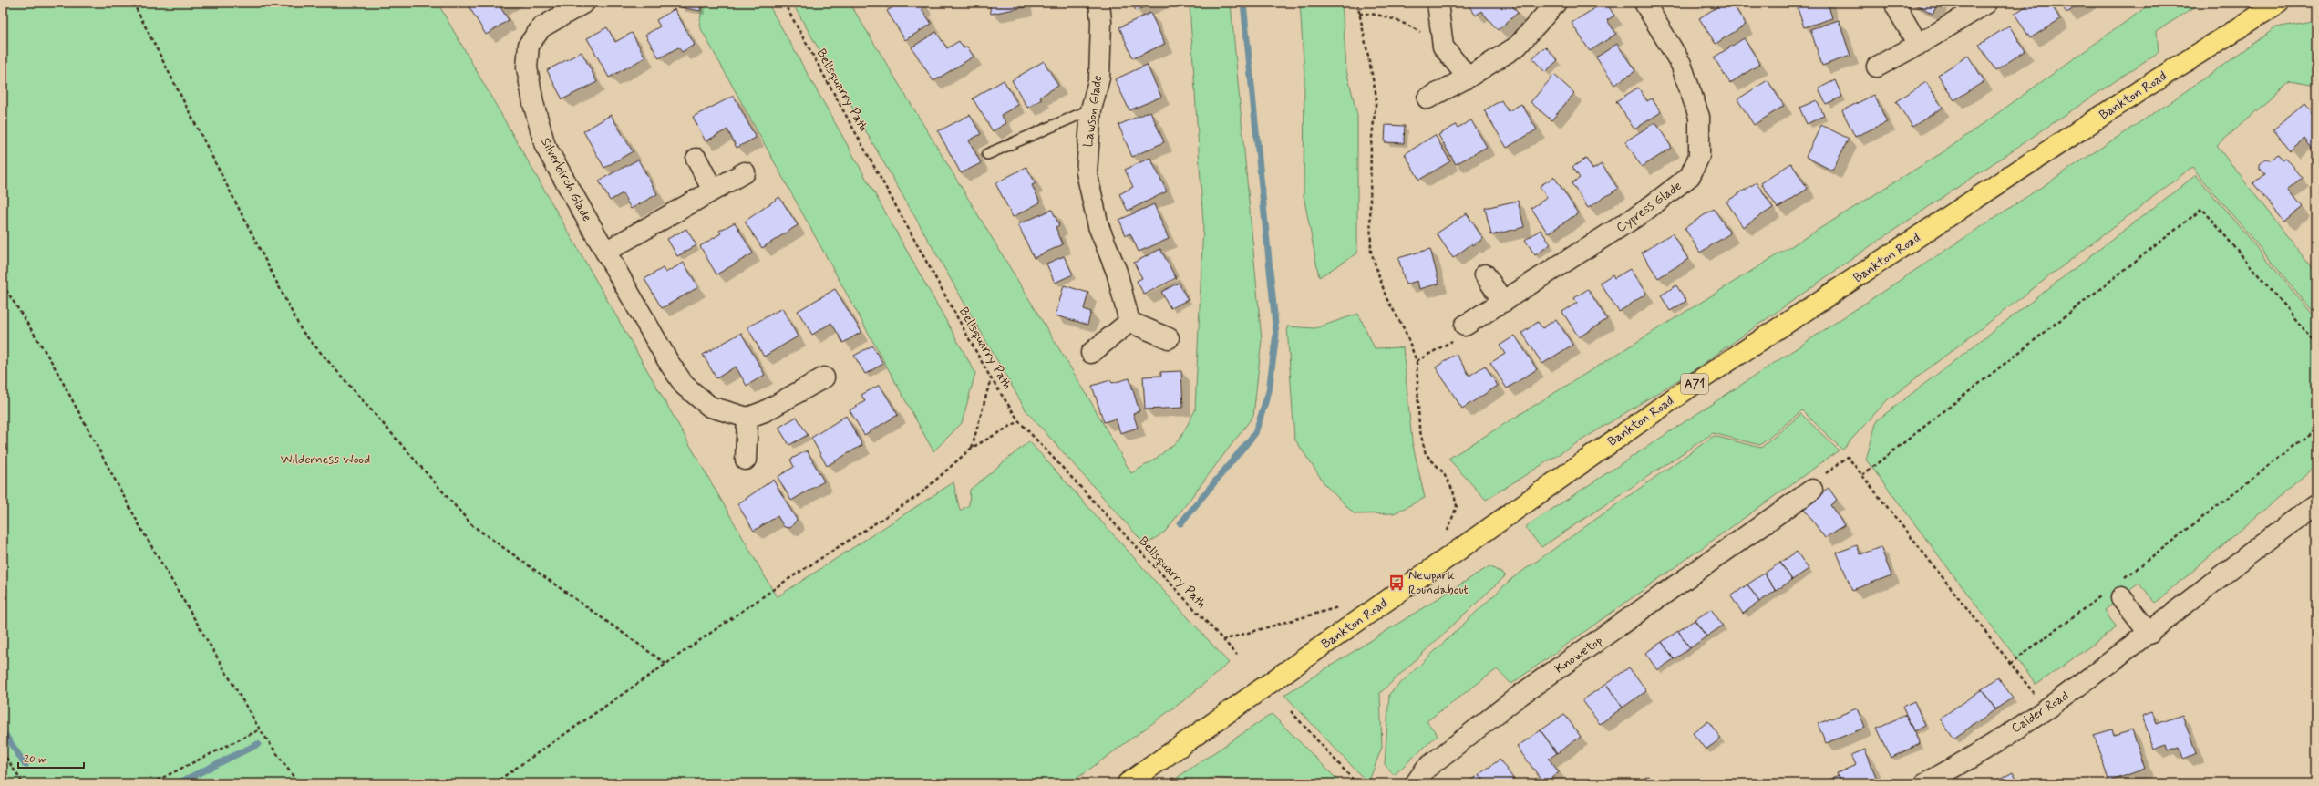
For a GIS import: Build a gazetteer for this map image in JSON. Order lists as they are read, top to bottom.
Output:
{
  "streets": {
    "main road": ["Bankton Road", "A71"],
    "street": [
      "Lawson Glade",
      "Silverbirch Glade",
      "Cypress Glade",
      "Knowetop",
      "Calder Road"
    ],
    "path": ["Bellsquarry Path"]
  },
  "parks": ["Wilderness Wood"],
  "places": {
    "bus stop": ["Newpark Roundabout"]
  },
  "scale_bar": "20 m"
}
